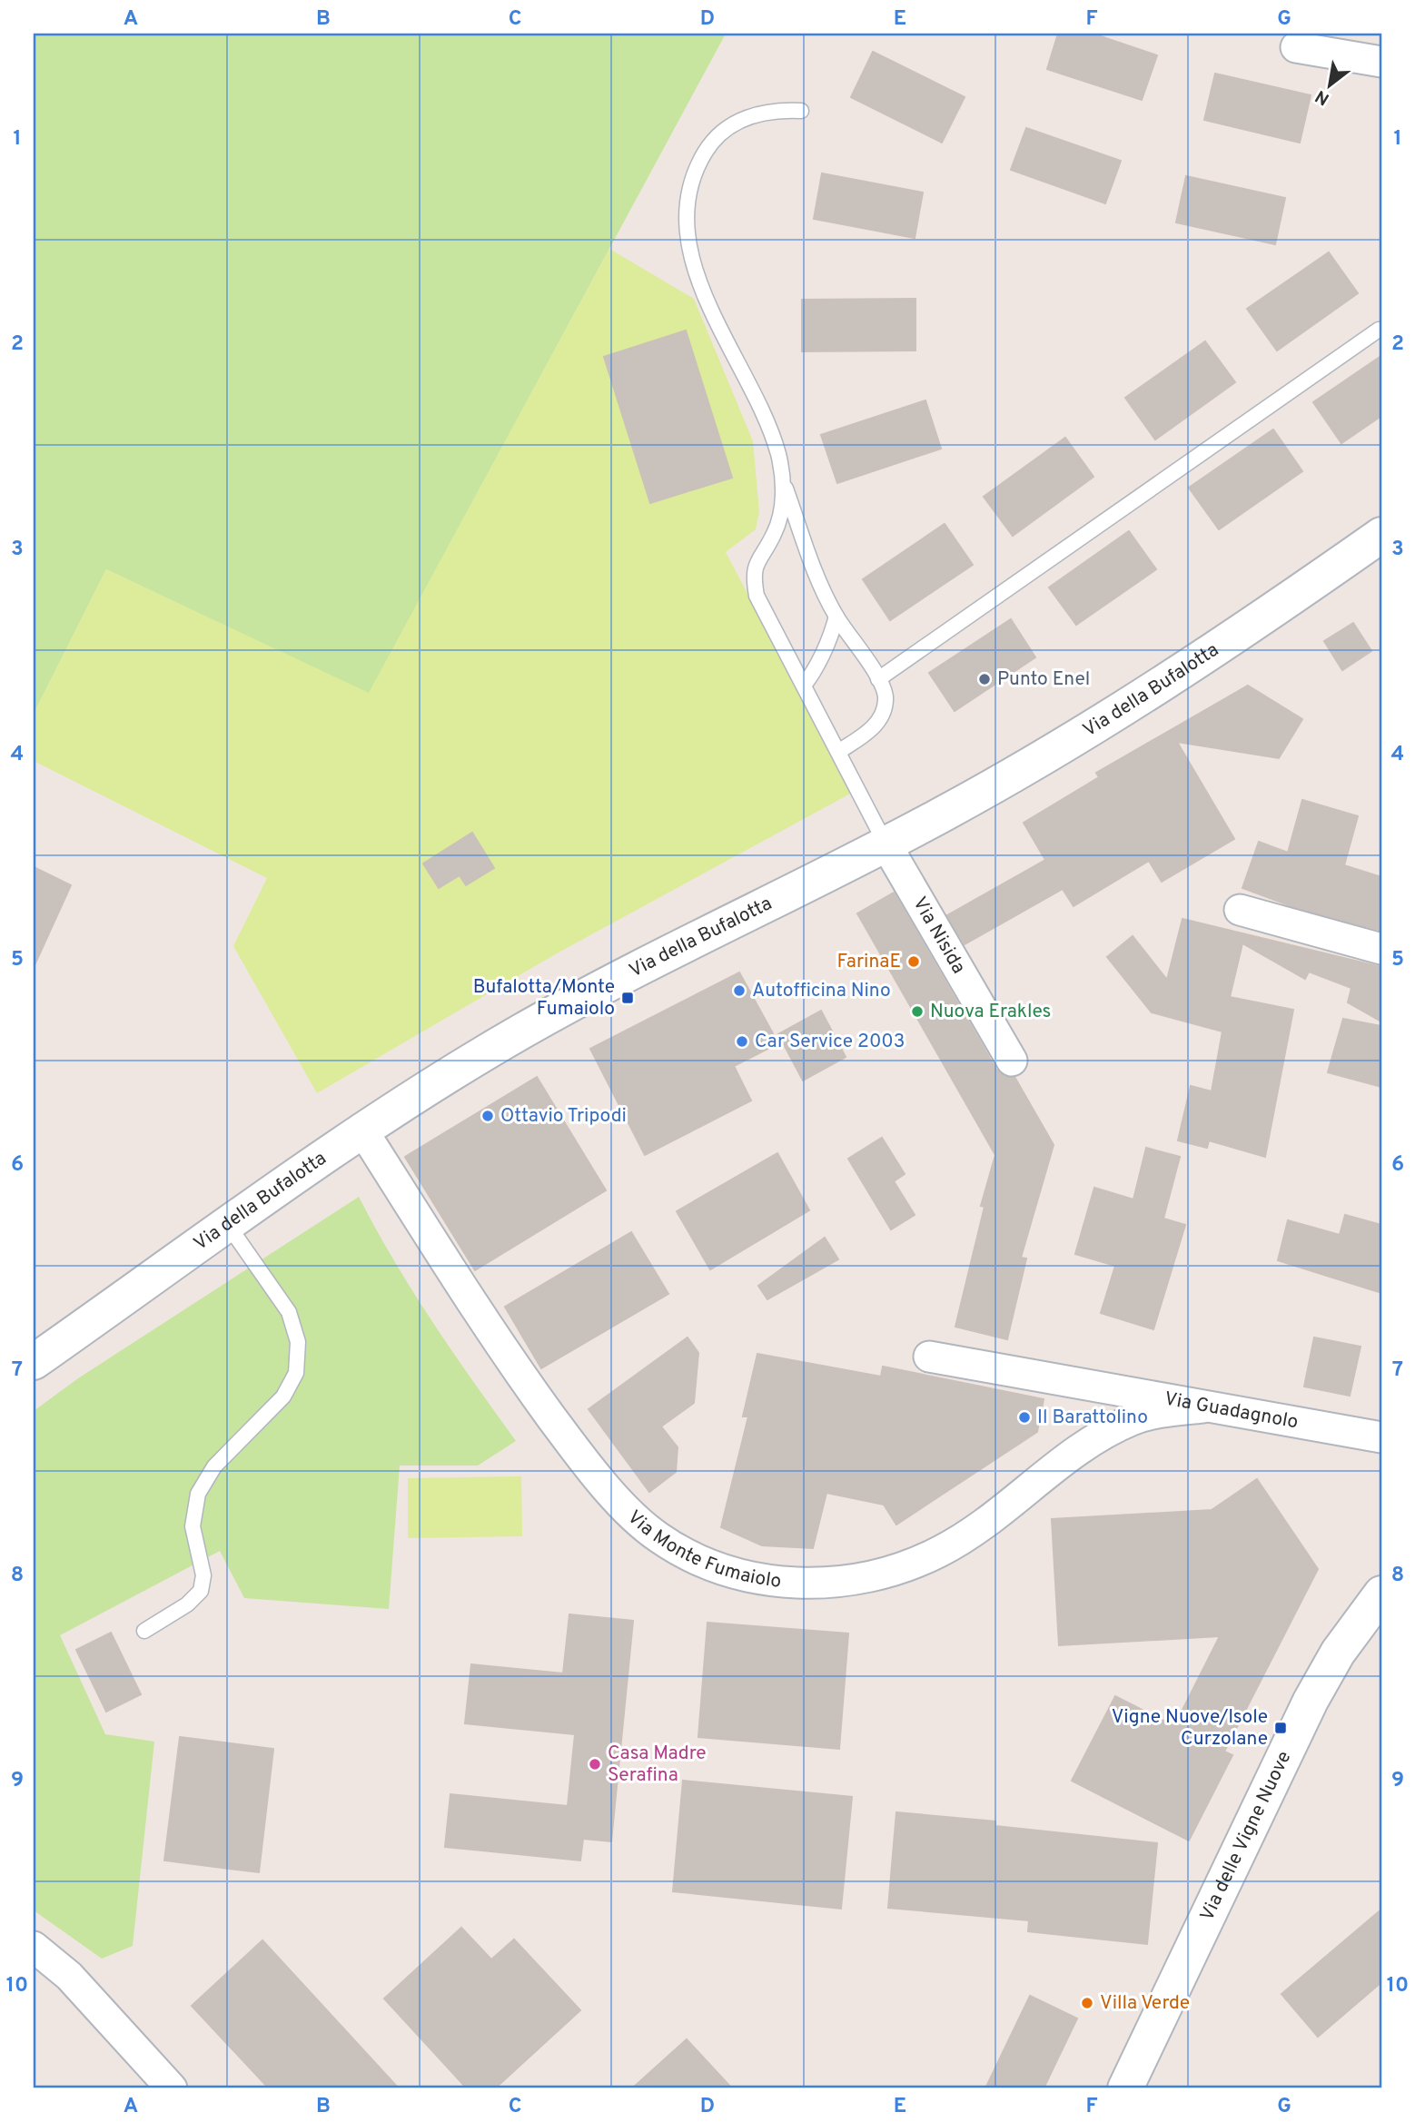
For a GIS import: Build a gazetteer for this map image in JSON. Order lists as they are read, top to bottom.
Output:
{
  "streets": {
    "street": [
      "Via della Bufalotta",
      "Via Nisida",
      "Via Guadagnolo",
      "Via Monte Fumaiolo",
      "Via delle Vigne Nuove"
    ]
  },
  "crossings": [
    ["Via della Bufalotta", "Via Nisida"],
    ["Via della Bufalotta", "Via Monte Fumaiolo"],
    ["Via Guadagnolo", "Via Monte Fumaiolo"]
  ],
  "places": {
    "other": [
      "Punto Enel",
      "FarinaE",
      "Autofficina Nino",
      "Nuova Erakles",
      "Car Service 2003",
      "Ottavio Tripodi",
      "Il Barattolino",
      "Casa Madre Serafina",
      "Villa Verde"
    ],
    "transit": ["Bufalotta/Monte Fumaiolo", "Vigne Nuove/Isole Curzolane"]
  },
  "north": "bottom left",
  "grid": {
    "columns": [
      "A",
      "B",
      "C",
      "D",
      "E",
      "F",
      "G"
    ],
    "rows": [
      "1",
      "2",
      "3",
      "4",
      "5",
      "6",
      "7",
      "8",
      "9",
      "10"
    ]
  }
}
